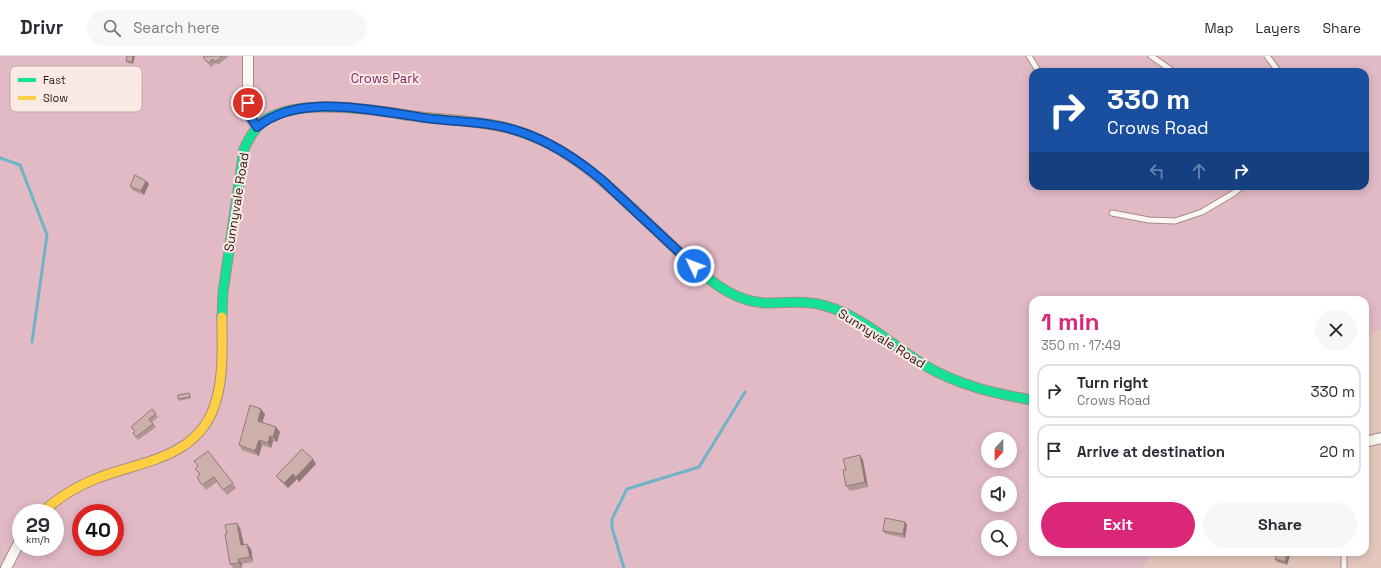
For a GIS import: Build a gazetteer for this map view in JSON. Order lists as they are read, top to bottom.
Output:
{
  "streets": {
    "street": ["Sunnyvale Road"]
  },
  "parks": ["Crows Park"],
  "legend": ["Fast", "Slow"],
  "north": "bottom",
  "page": {
    "header": "Drivr",
    "search": "Search here",
    "nav": ["Map", "Layers", "Share"],
    "turn": ["330 m", "Crows Road"],
    "heading": ["1 min", "350 m · 17:49"],
    "list": [
      {
        "name": "Turn right",
        "note": "Crows Road",
        "value": "330 m"
      },
      {
        "name": "Arrive at destination",
        "value": "20 m"
      }
    ],
    "buttons": ["Exit", "Share"],
    "speed": "29 km/h",
    "limit": "40"
  }
}
